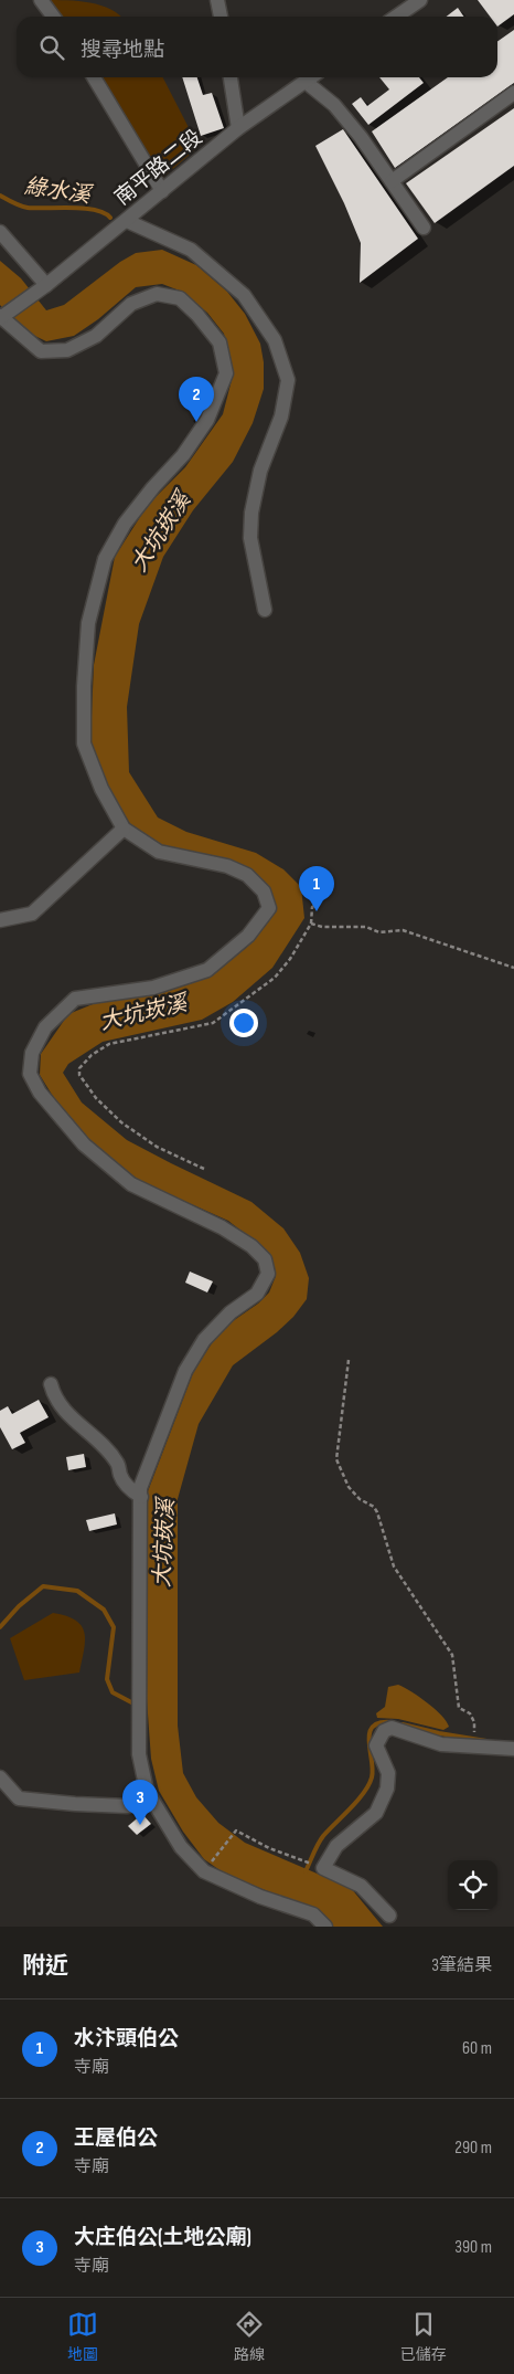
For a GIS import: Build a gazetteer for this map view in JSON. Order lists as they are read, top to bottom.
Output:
{
  "streets": {
    "street": ["南平路二段"]
  },
  "water": ["綠水溪", "大坑崁溪"],
  "page": {
    "search": "搜尋地點",
    "pins": ["2", "1", "3"],
    "heading": ["附近", "3筆結果"],
    "list": [
      {
        "mark": "1",
        "name": "水汴頭伯公",
        "note": "寺廟",
        "value": "60 m"
      },
      {
        "mark": "2",
        "name": "王屋伯公",
        "note": "寺廟",
        "value": "290 m"
      },
      {
        "mark": "3",
        "name": "大庄伯公(土地公廟)",
        "note": "寺廟",
        "value": "390 m"
      }
    ],
    "nav": ["地圖", "路線", "已儲存"]
  }
}
